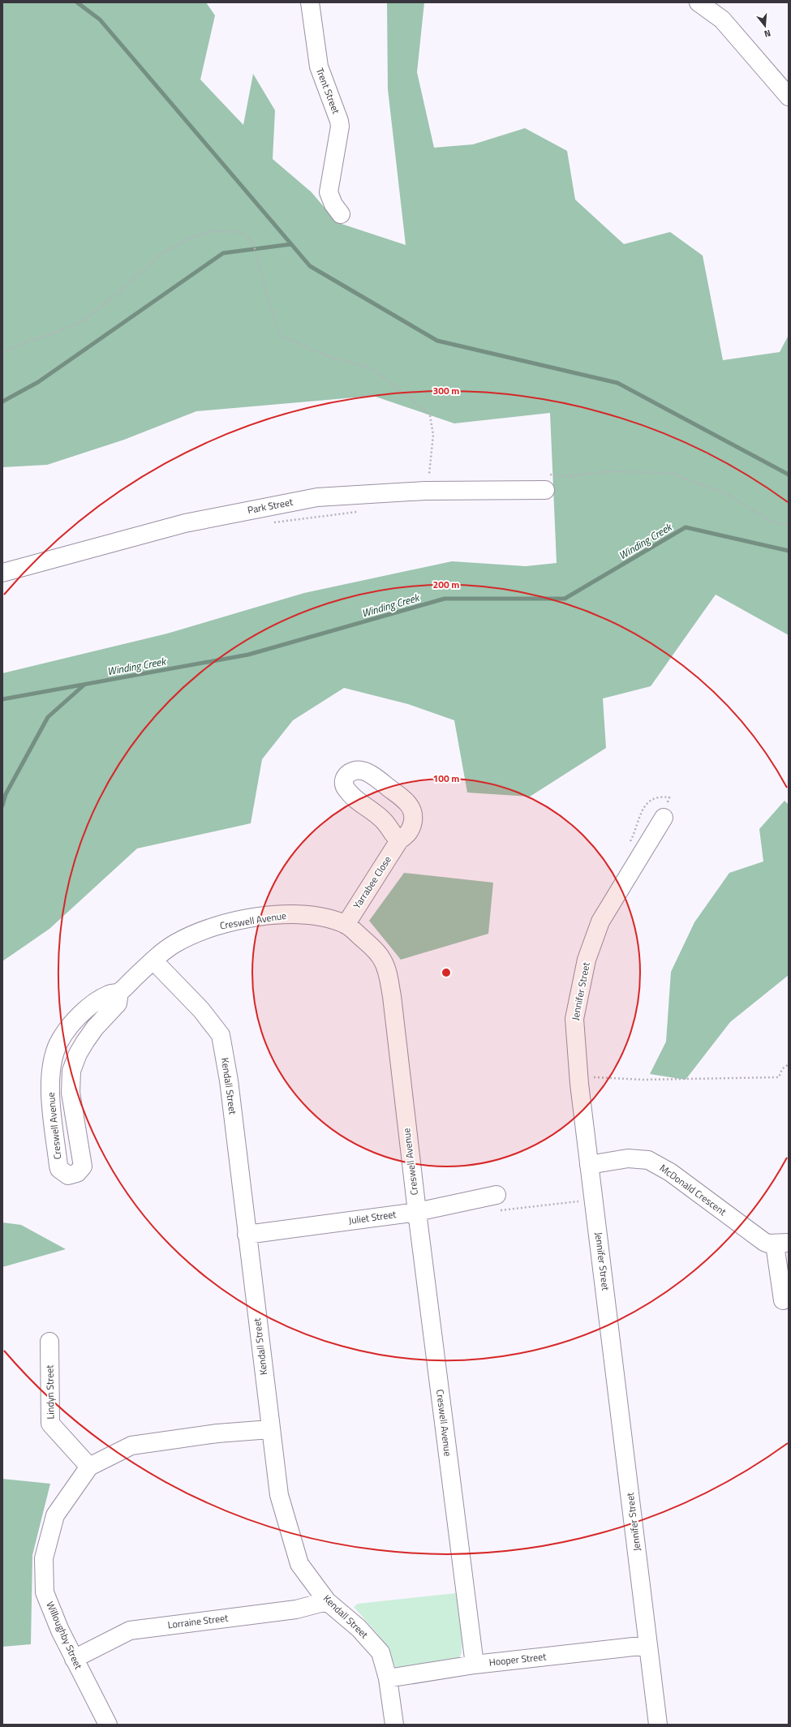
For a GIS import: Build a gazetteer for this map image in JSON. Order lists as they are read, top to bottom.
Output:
{
  "streets": {
    "street": [
      "Trent Street",
      "Park Street",
      "Yarrabee Close",
      "Creswell Avenue",
      "Jennifer Street",
      "Kendall Street",
      "McDonald Crescent",
      "Juliet Street",
      "Lindyn Street",
      "Lorraine Street",
      "Willoughby Street",
      "Hooper Street"
    ]
  },
  "crossings": [
    ["Yarrabee Close", "Creswell Avenue"],
    ["Creswell Avenue", "Kendall Street"],
    ["Creswell Avenue", "Juliet Street"],
    ["Creswell Avenue", "Hooper Street"],
    ["Jennifer Street", "McDonald Crescent"],
    ["Jennifer Street", "Hooper Street"],
    ["Kendall Street", "Juliet Street"],
    ["Kendall Street", "Lorraine Street"],
    ["Kendall Street", "Willoughby Street"],
    ["Kendall Street", "Hooper Street"],
    ["Lindyn Street", "Willoughby Street"],
    ["Lorraine Street", "Willoughby Street"]
  ],
  "water": ["Winding Creek"],
  "north": "bottom",
  "rings": ["300 m", "200 m", "100 m"]
}
